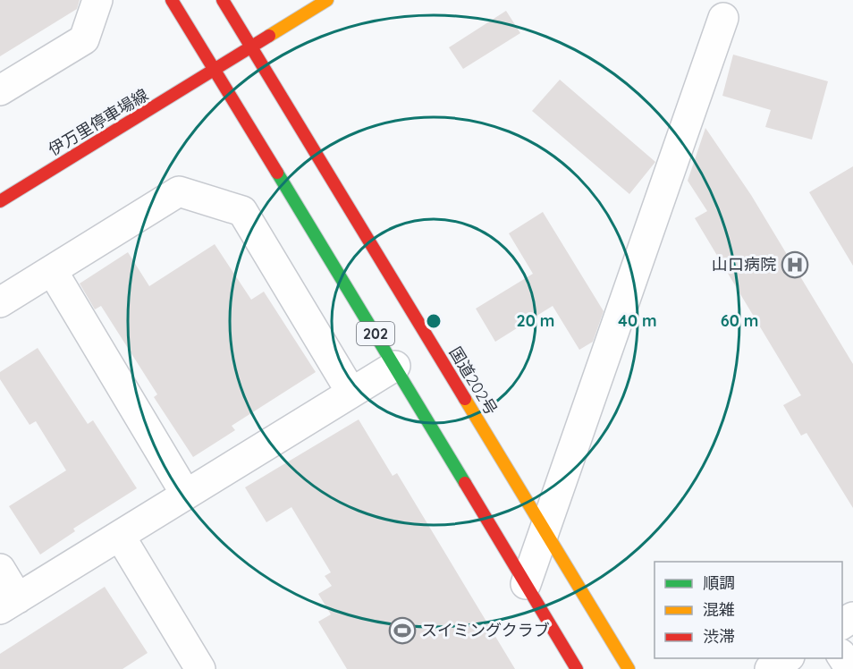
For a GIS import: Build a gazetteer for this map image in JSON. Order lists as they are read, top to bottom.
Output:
{
  "streets": {
    "main road": ["伊万里停車場線", "202", "国道202号"]
  },
  "crossings": [
    ["伊万里停車場線", "202"],
    ["伊万里停車場線", "国道202号"]
  ],
  "places": {
    "hospital": ["山口病院"],
    "sports": ["スイミングクラブ"]
  },
  "legend": ["順調", "混雑", "渋滞"],
  "rings": ["20 m", "40 m", "60 m"]
}
